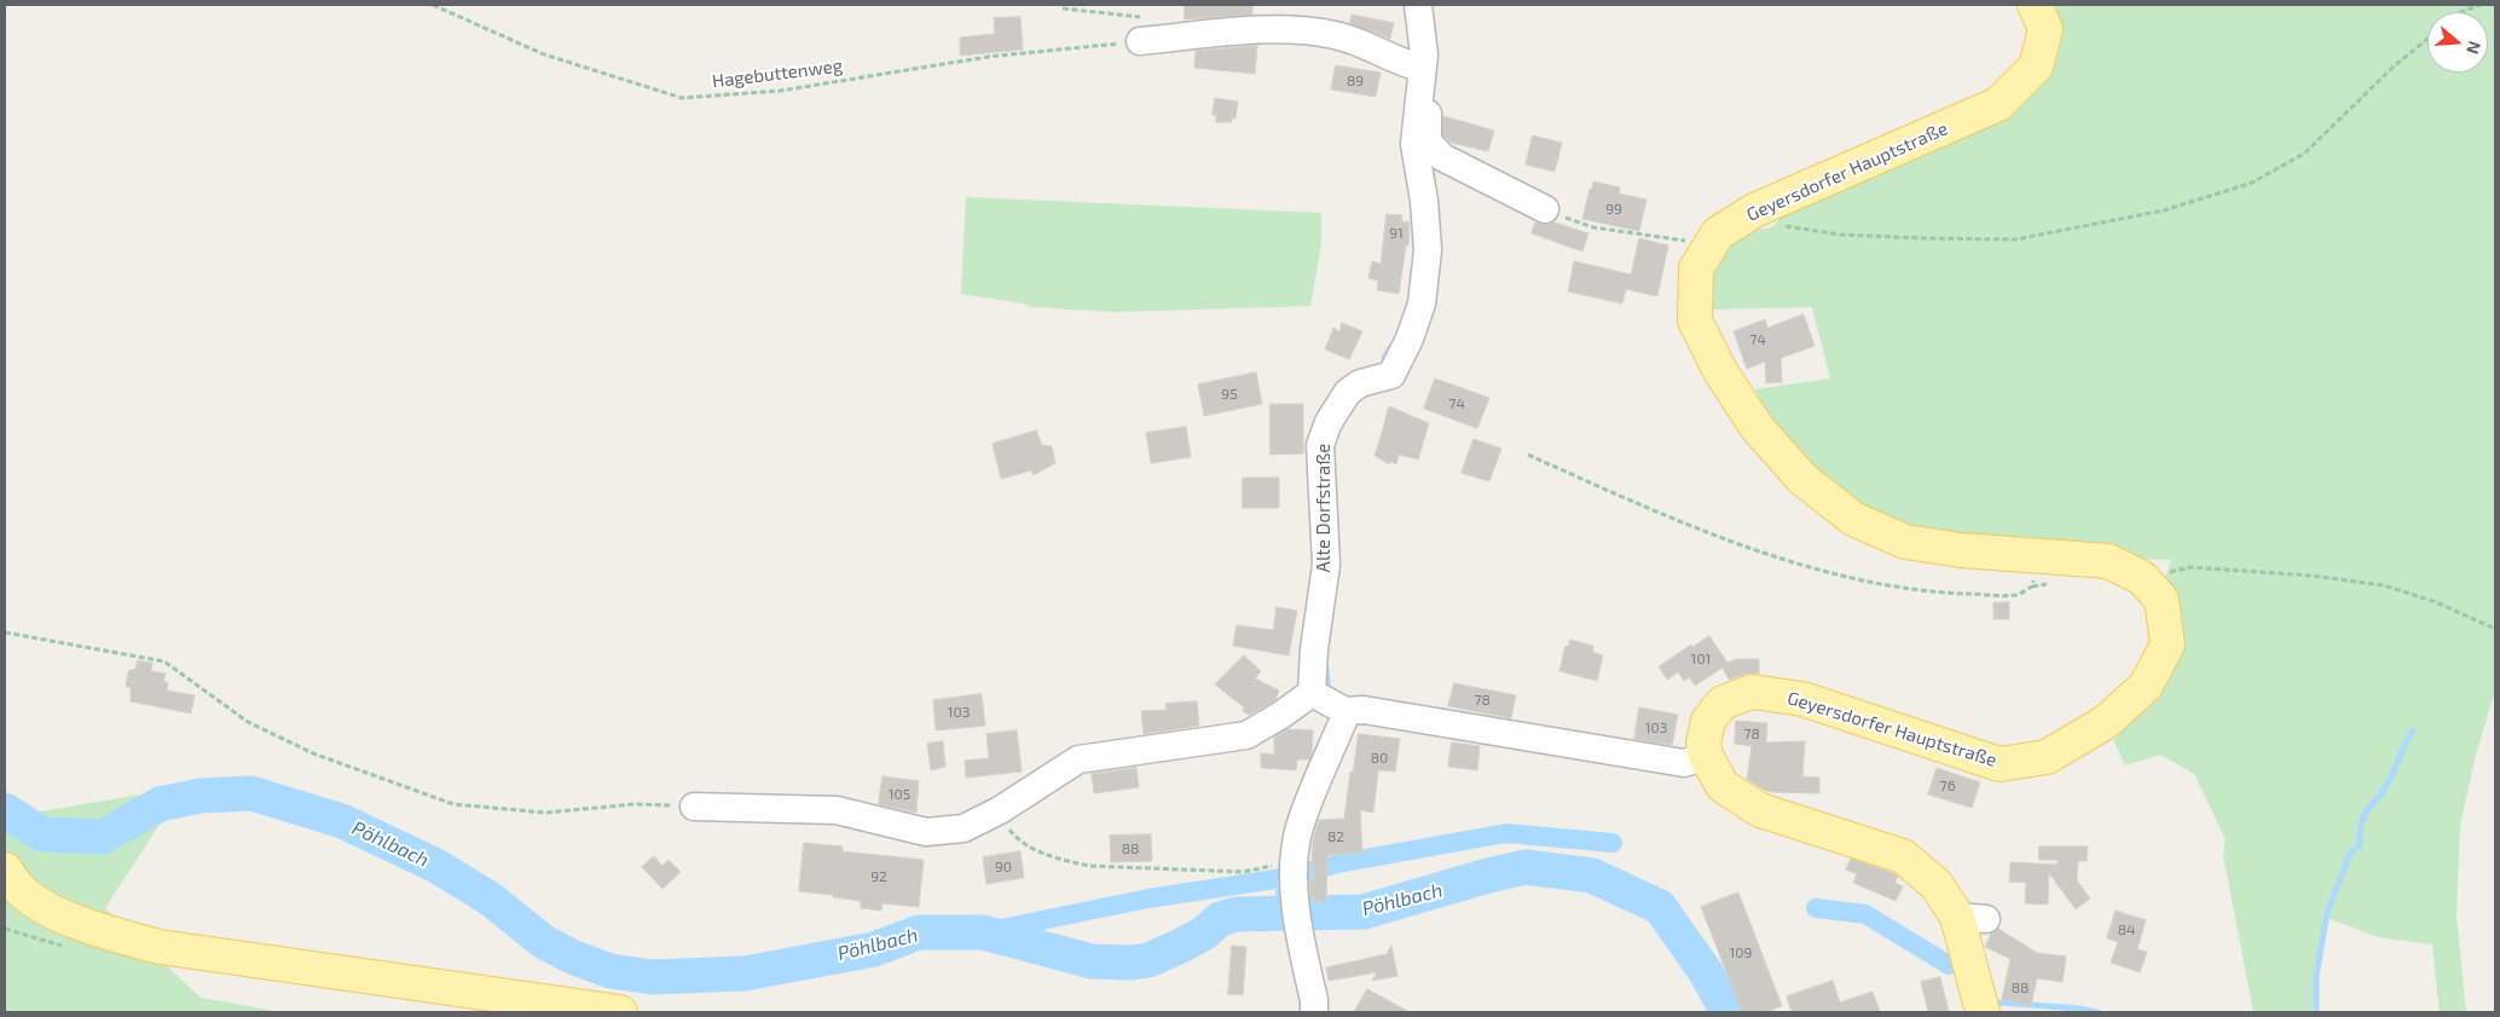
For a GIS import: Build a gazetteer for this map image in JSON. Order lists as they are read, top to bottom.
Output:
{
  "streets": {
    "main road": ["Geyersdorfer Hauptstraße"],
    "street": ["Alte Dorfstraße"],
    "path": ["Hagebuttenweg"]
  },
  "water": ["Pöhlbach"],
  "house_numbers": [
    "89",
    "99",
    "91",
    "74",
    "95",
    "74",
    "101",
    "78",
    "103",
    "103",
    "78",
    "80",
    "76",
    "105",
    "82",
    "88",
    "90",
    "92",
    "84",
    "109",
    "88"
  ],
  "north": "right"
}
